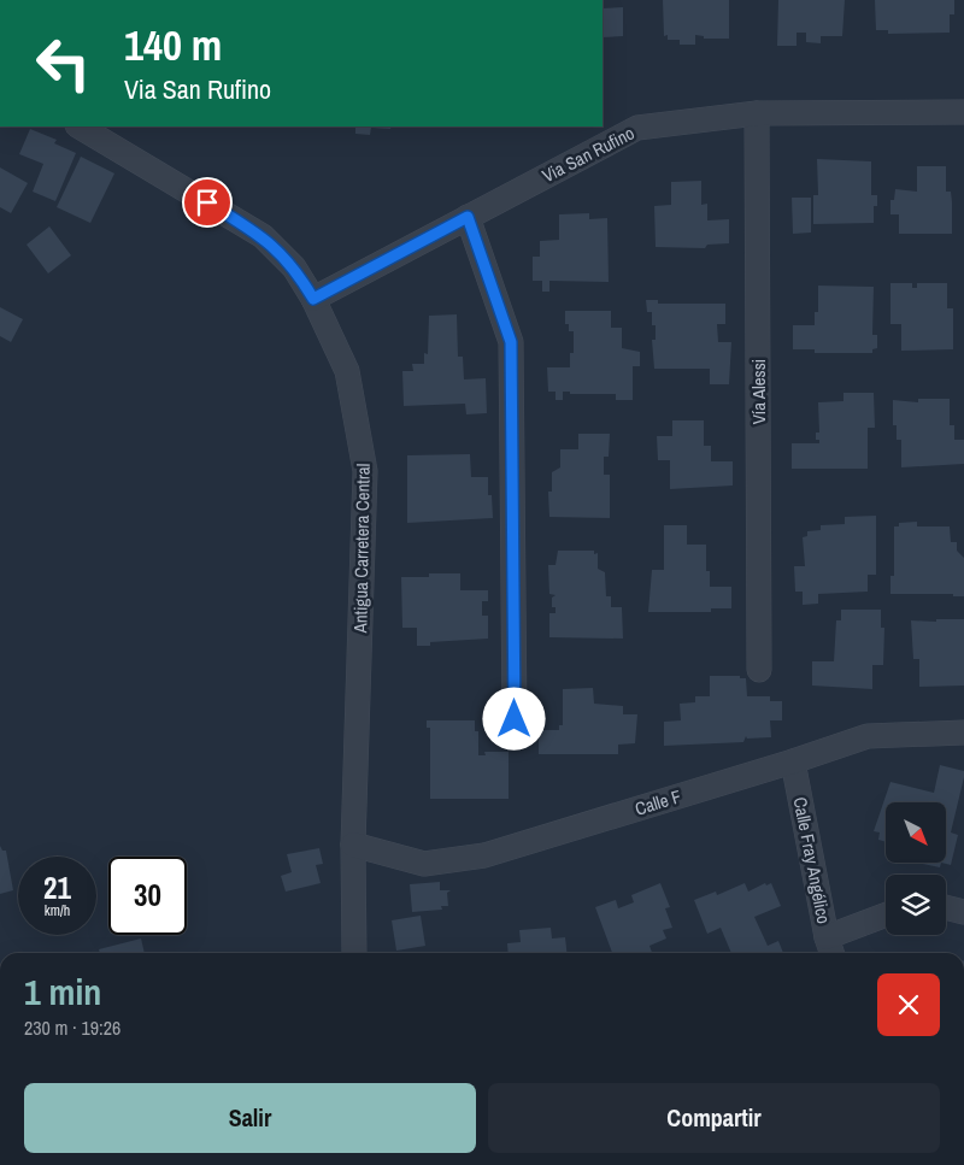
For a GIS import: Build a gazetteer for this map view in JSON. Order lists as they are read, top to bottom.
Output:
{
  "streets": {
    "street": [
      "Via San Rufino",
      "Vía Alessi",
      "Antigua Carretera Central",
      "Calle F",
      "Calle Fray Angélico"
    ]
  },
  "crossings": [
    ["Via San Rufino", "Vía Alessi"],
    ["Via San Rufino", "Antigua Carretera Central"],
    ["Antigua Carretera Central", "Calle F"],
    ["Calle F", "Calle Fray Angélico"]
  ],
  "north": "bottom right",
  "page": {
    "turn": ["140 m", "Via San Rufino"],
    "speed": "21 km/h",
    "limit": "30",
    "heading": ["1 min", "230 m · 19:26"],
    "buttons": ["Salir", "Compartir"]
  }
}
